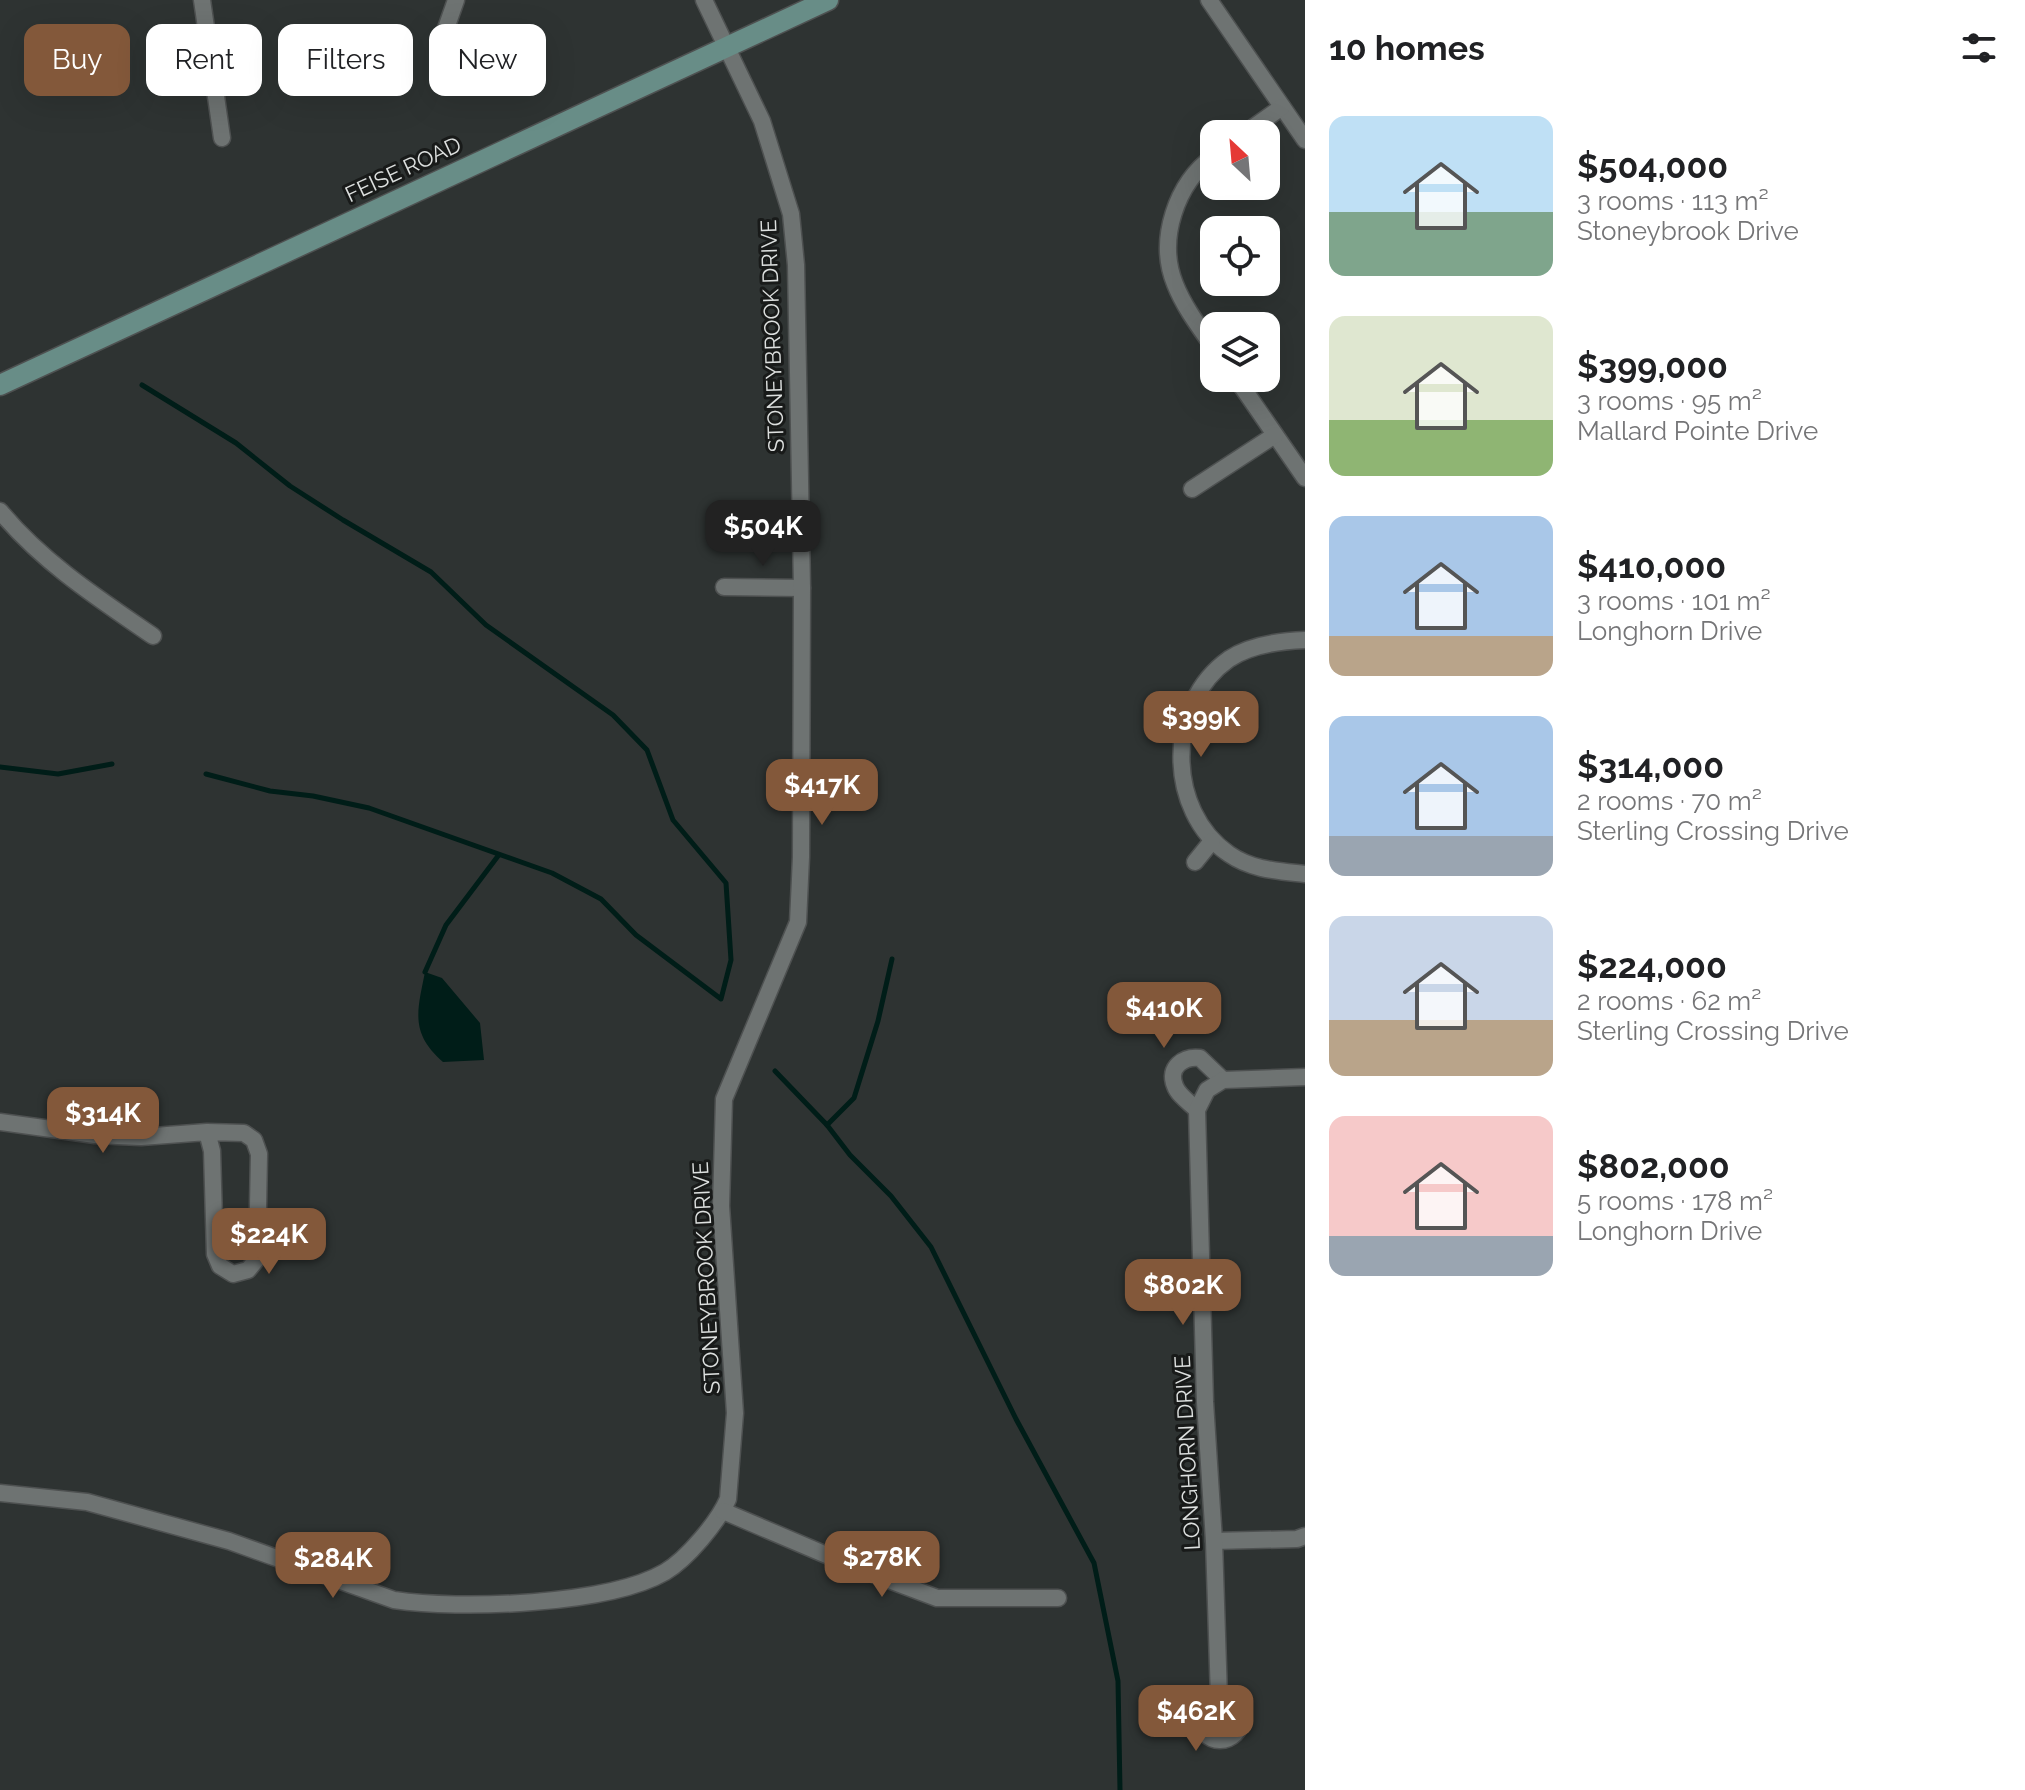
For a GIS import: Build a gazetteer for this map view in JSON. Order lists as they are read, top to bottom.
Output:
{
  "streets": {
    "main road": ["FEISE ROAD"],
    "street": ["STONEYBROOK DRIVE", "LONGHORN DRIVE"]
  },
  "crossings": [
    ["FEISE ROAD", "STONEYBROOK DRIVE"]
  ],
  "north": "top left",
  "page": {
    "heading": "10 homes",
    "chip": [
      "Buy",
      "Rent",
      "Filters",
      "New"
    ],
    "list": [
      {
        "name": "$504,000",
        "note": "3 rooms · 113 m² · Stoneybrook Drive"
      },
      {
        "name": "$399,000",
        "note": "3 rooms · 95 m² · Mallard Pointe Drive"
      },
      {
        "name": "$410,000",
        "note": "3 rooms · 101 m² · Longhorn Drive"
      },
      {
        "name": "$314,000",
        "note": "2 rooms · 70 m² · Sterling Crossing Drive"
      },
      {
        "name": "$224,000",
        "note": "2 rooms · 62 m² · Sterling Crossing Drive"
      },
      {
        "name": "$802,000",
        "note": "5 rooms · 178 m² · Longhorn Drive"
      }
    ],
    "price": [
      "$504K",
      "$399K",
      "$417K",
      "$410K",
      "$314K",
      "$224K",
      "$802K",
      "$278K",
      "$284K",
      "$462K"
    ]
  }
}
